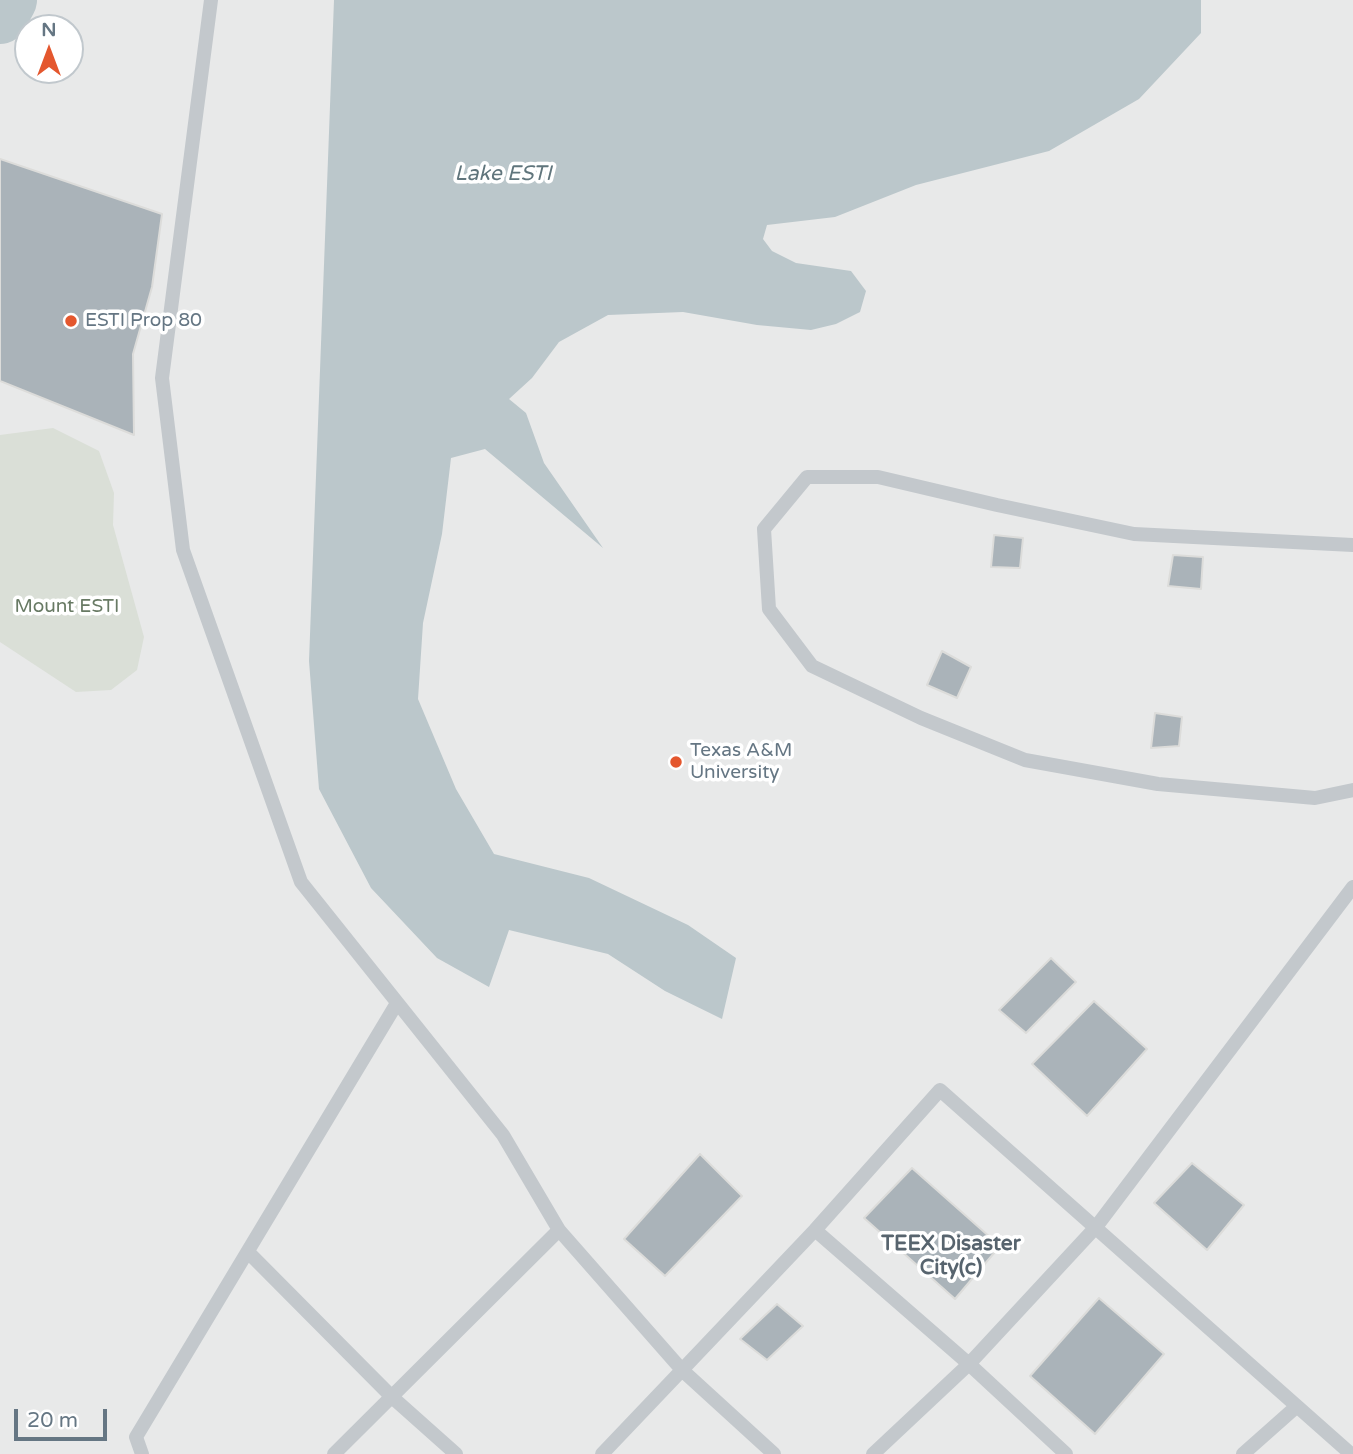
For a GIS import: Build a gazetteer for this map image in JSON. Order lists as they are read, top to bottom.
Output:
{
  "districts": ["TEEX Disaster City(c)"],
  "water": ["Lake ESTI"],
  "parks": ["Mount ESTI"],
  "places": ["ESTI Prop 80", "Texas A&M University"],
  "scale_bar": "20 m",
  "north": "top"
}
